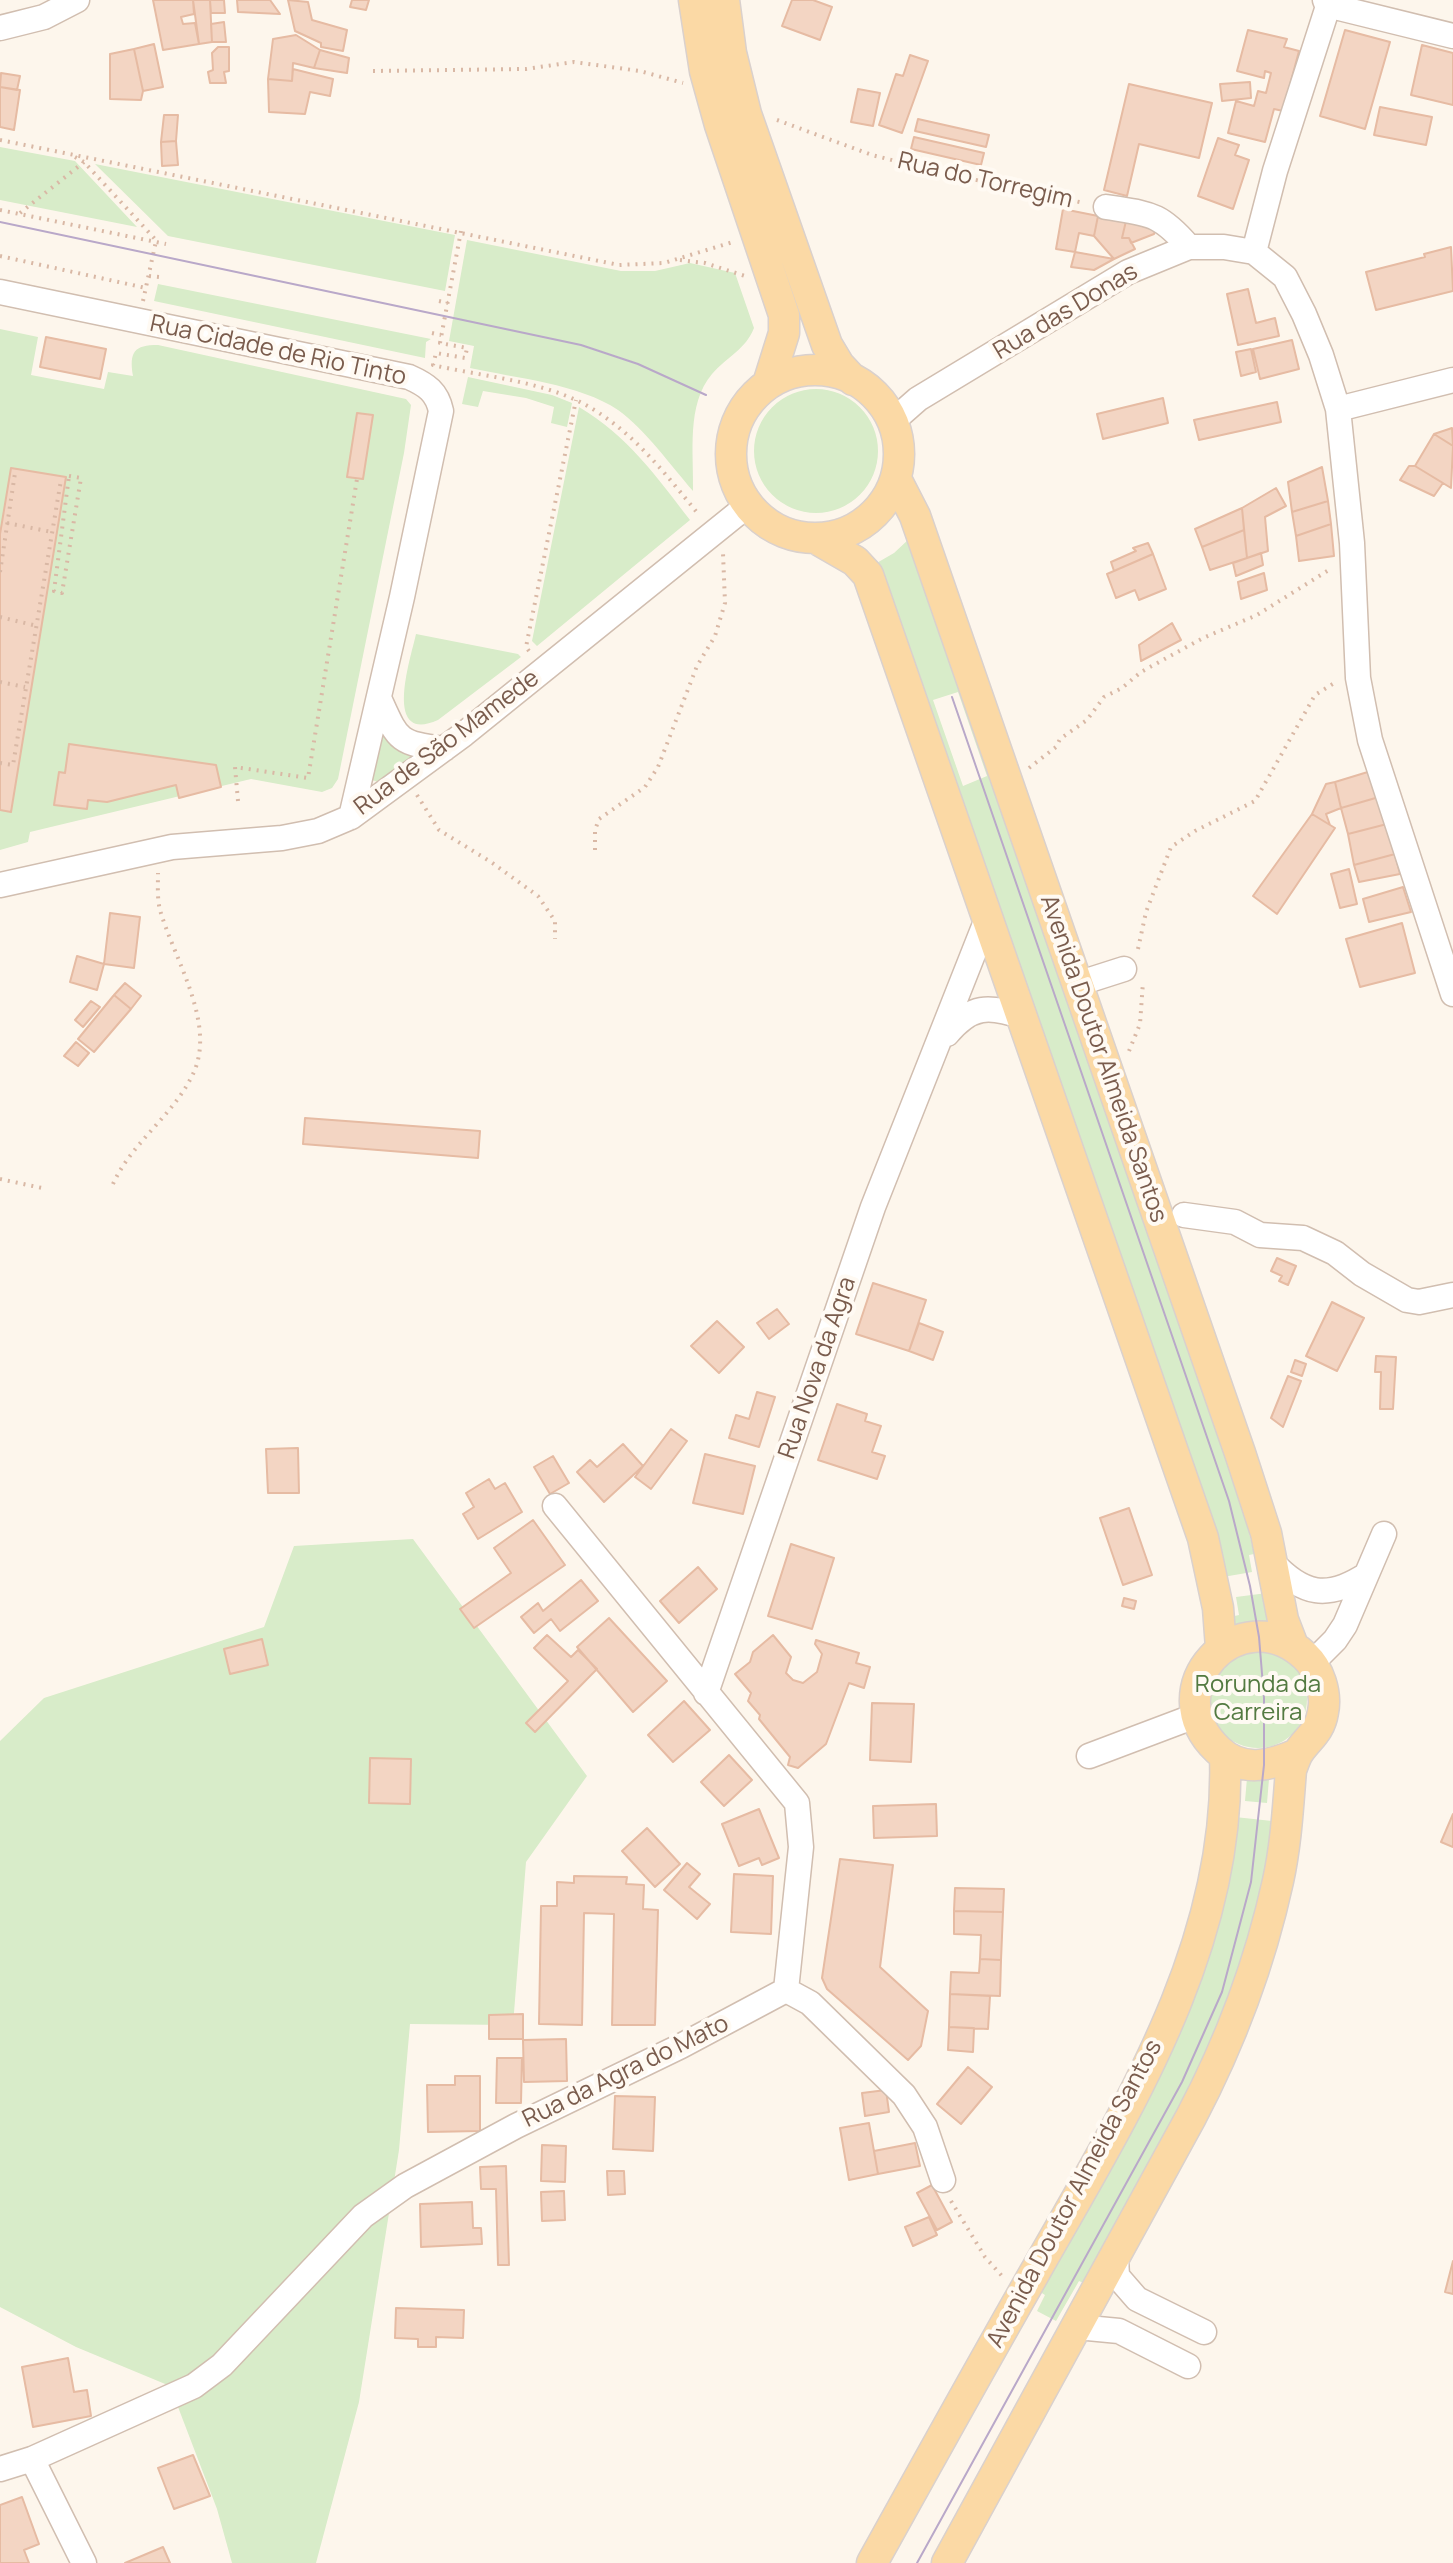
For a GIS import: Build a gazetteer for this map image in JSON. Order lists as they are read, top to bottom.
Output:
{
  "streets": {
    "main road": ["Avenida Doutor Almeida Santos"],
    "street": [
      "Rua do Torregim",
      "Rua das Donas",
      "Rua Cidade de Rio Tinto",
      "Rua de São Mamede",
      "Rua Nova da Agra",
      "Rua da Agra do Mato"
    ]
  },
  "crossings": [
    ["Rua do Torregim", "Rua das Donas"],
    ["Rua das Donas", "Rua de São Mamede"],
    ["Rua das Donas", "Avenida Doutor Almeida Santos"],
    ["Rua Cidade de Rio Tinto", "Rua de São Mamede"],
    ["Rua de São Mamede", "Avenida Doutor Almeida Santos"]
  ],
  "parks": ["Rorunda da Carreira"]
}
